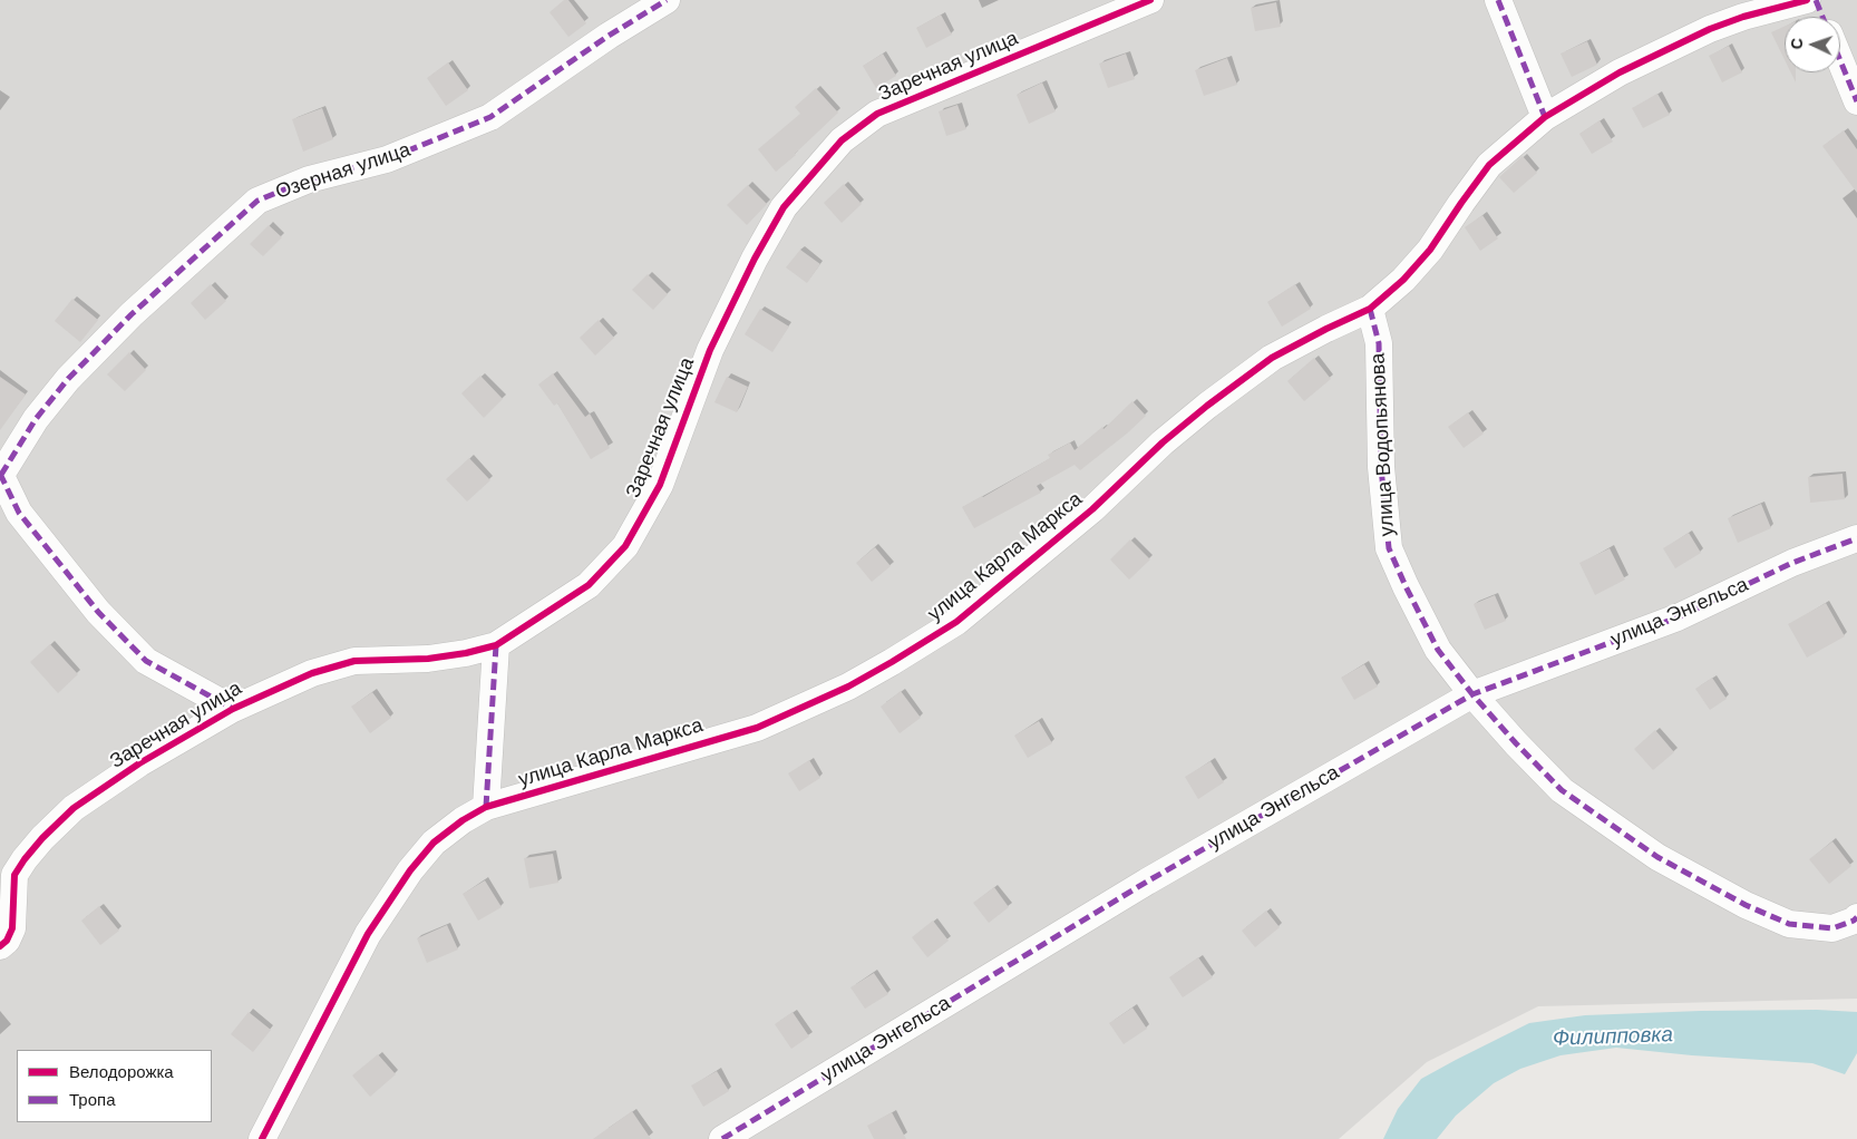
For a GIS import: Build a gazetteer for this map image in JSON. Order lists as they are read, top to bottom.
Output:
{
  "streets": {
    "street": [
      "Заречная улица",
      "Озерная улица",
      "улица Водопьянова",
      "улица Карла Маркса",
      "улица Энгельса"
    ]
  },
  "crossings": [
    ["улица Водопьянова", "улица Карла Маркса"],
    ["улица Водопьянова", "улица Энгельса"]
  ],
  "water": ["Филипповка"],
  "legend": ["Велодорожка", "Тропа"],
  "north": "left"
}
